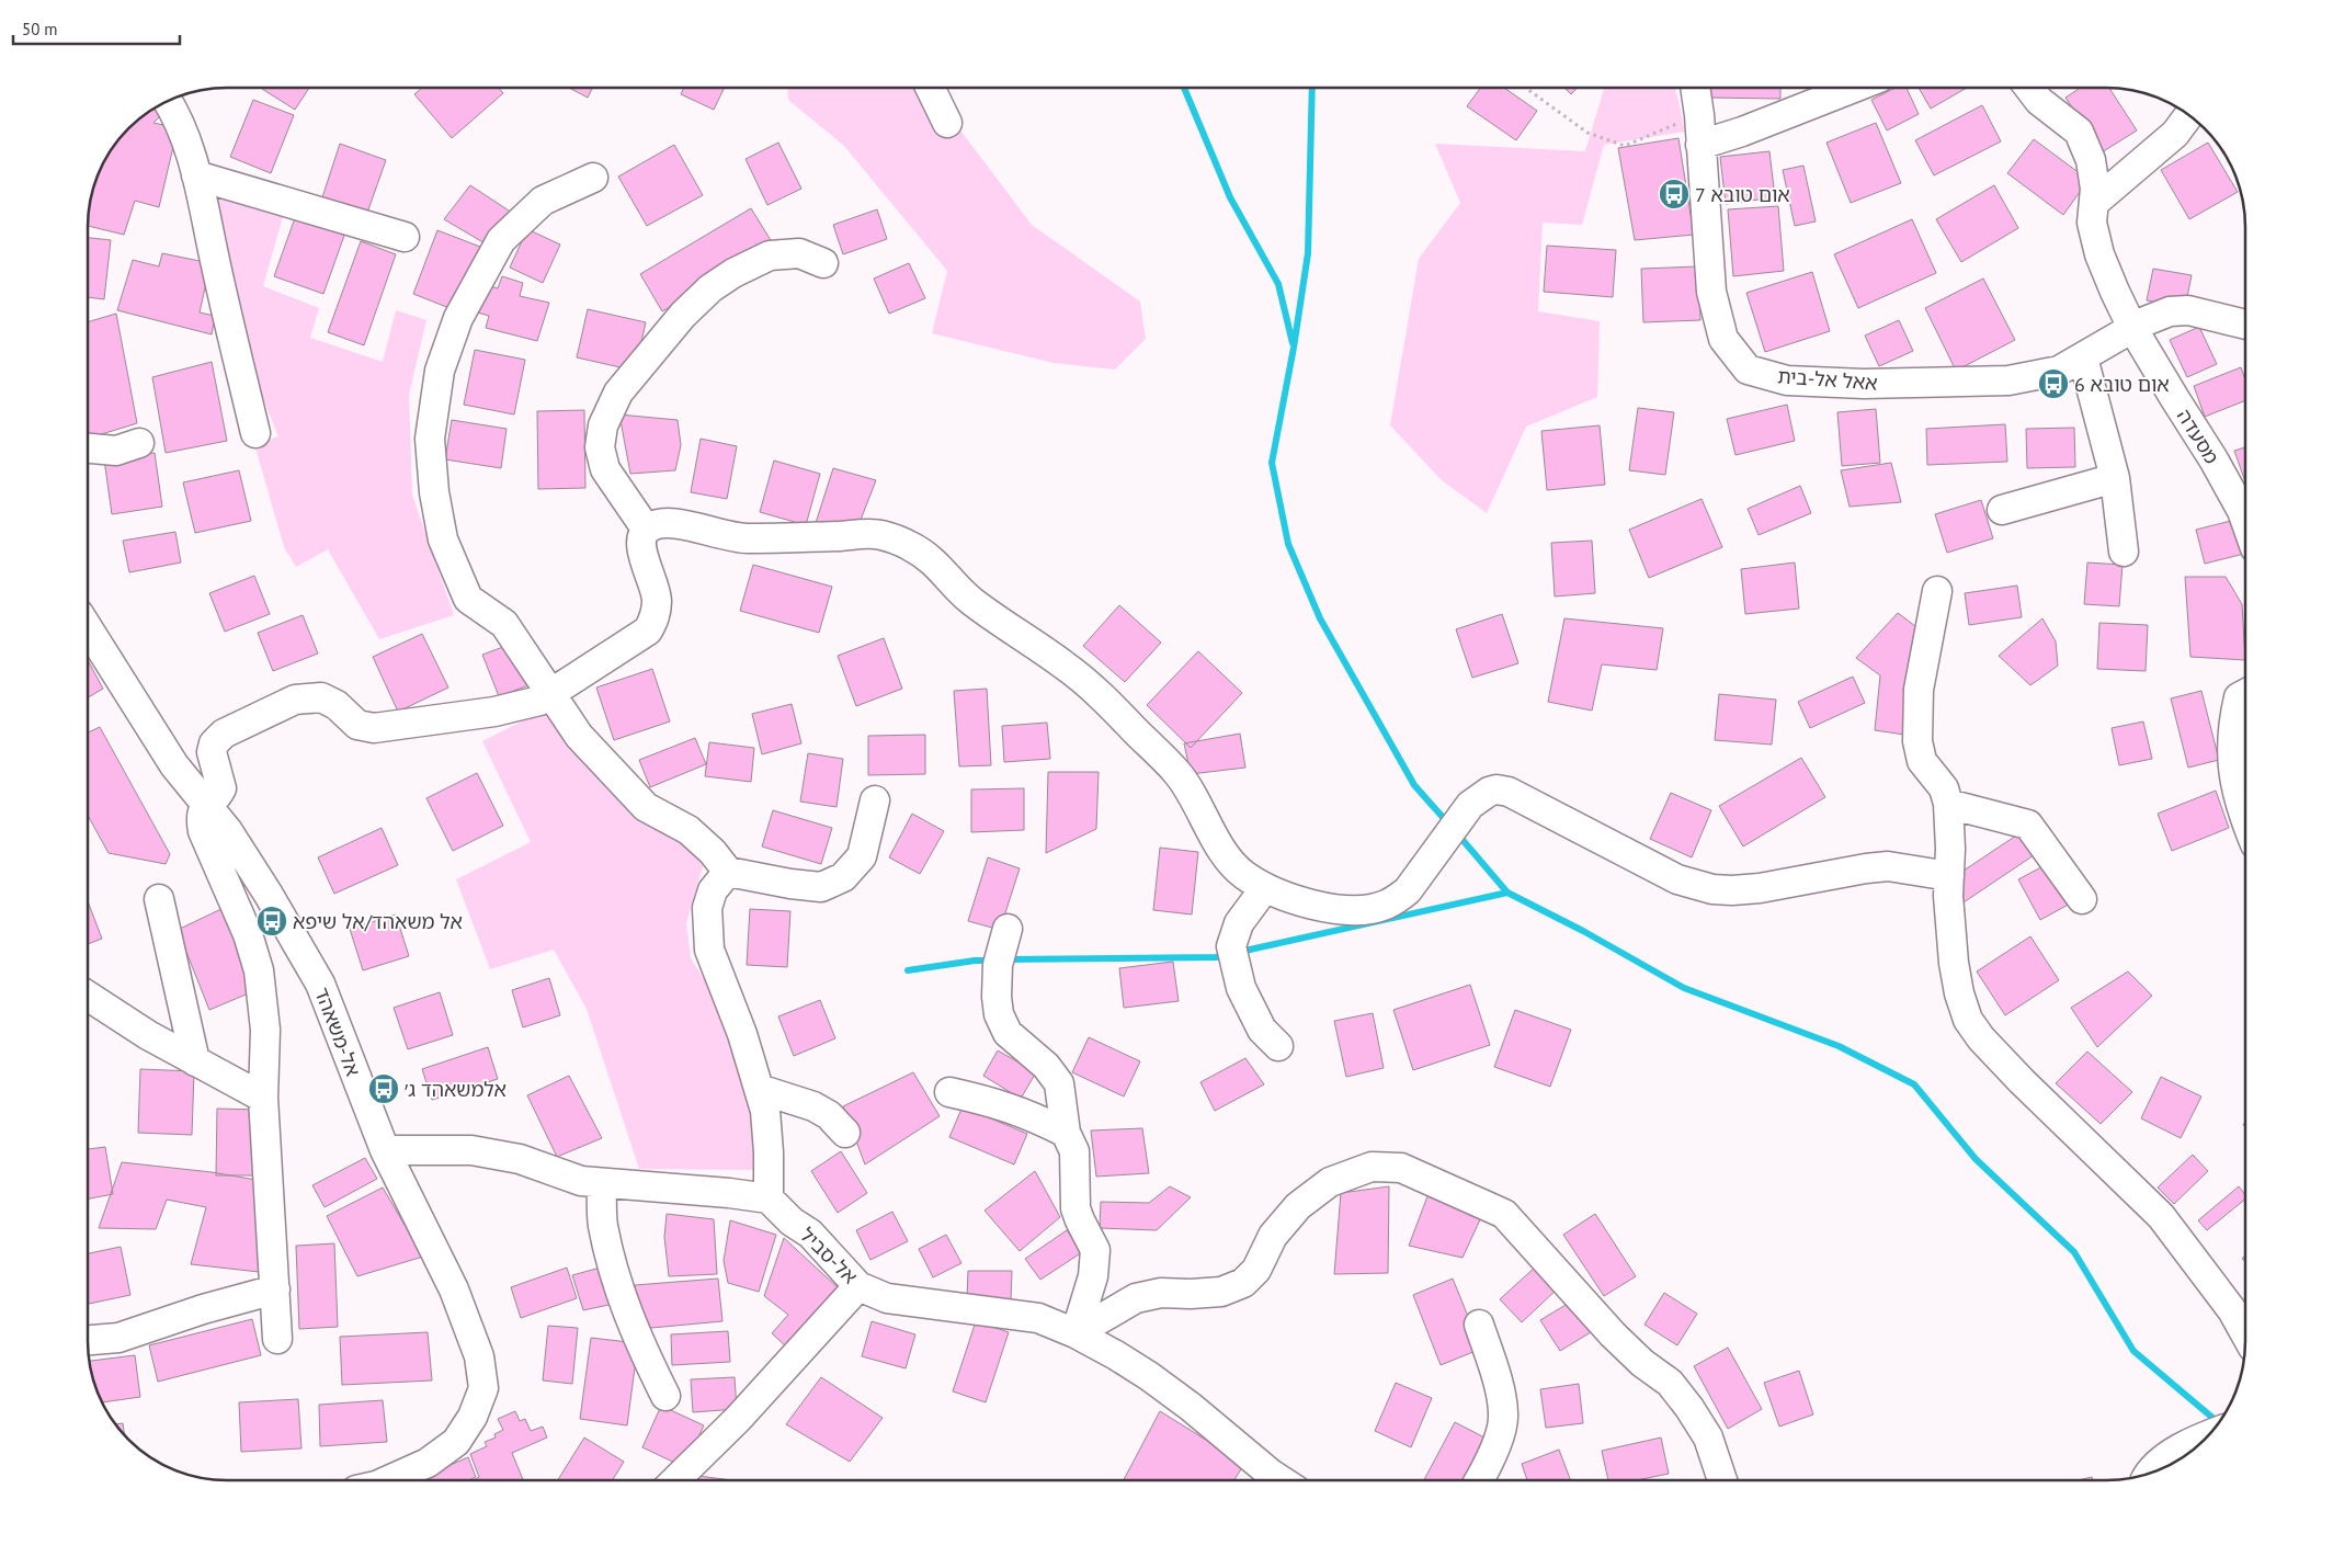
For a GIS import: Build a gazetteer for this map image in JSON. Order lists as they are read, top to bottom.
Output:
{
  "streets": {
    "street": [
      "אאל אל-בית",
      "מסעדה",
      "אל-משאהד",
      "אל-סביל"
    ]
  },
  "crossings": [
    ["אאל אל-בית", "מסעדה"]
  ],
  "places": {
    "bus stop": [
      "אום טובא 7",
      "אום טובא 6",
      "אל משאהד/אל שיפא",
      "אלמשאהד ג׳"
    ]
  },
  "scale_bar": "50 m"
}
